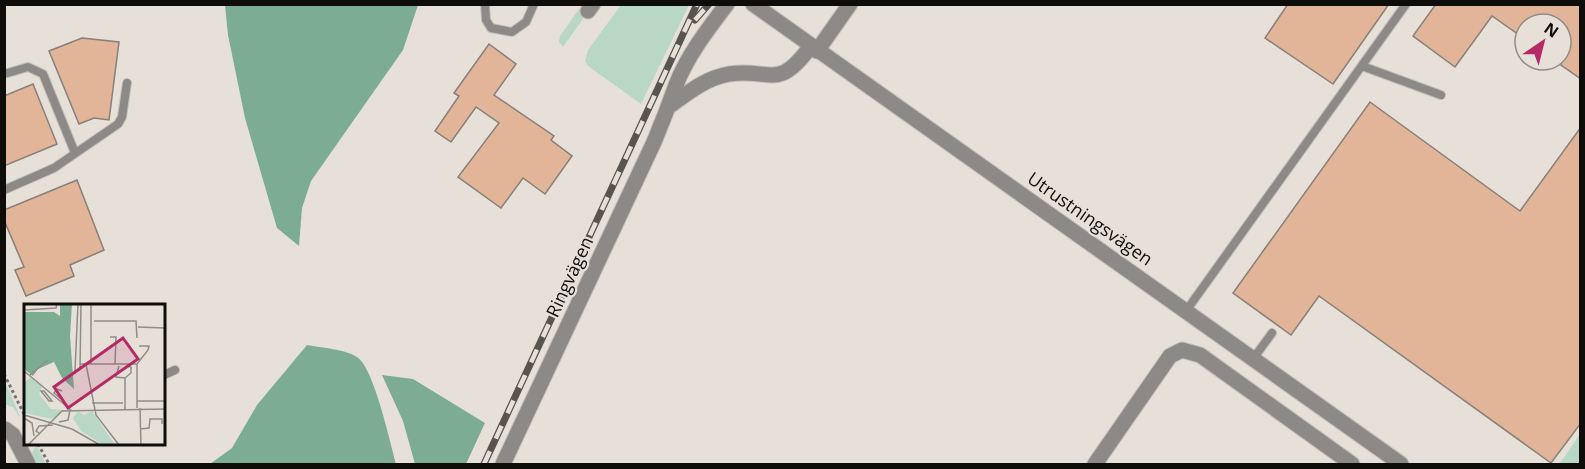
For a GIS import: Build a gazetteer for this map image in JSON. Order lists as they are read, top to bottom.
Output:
{
  "streets": {
    "street": ["Utrustningsvägen", "Ringvägen"]
  },
  "crossings": [
    ["Utrustningsvägen", "Ringvägen"]
  ],
  "north": "top right"
}
